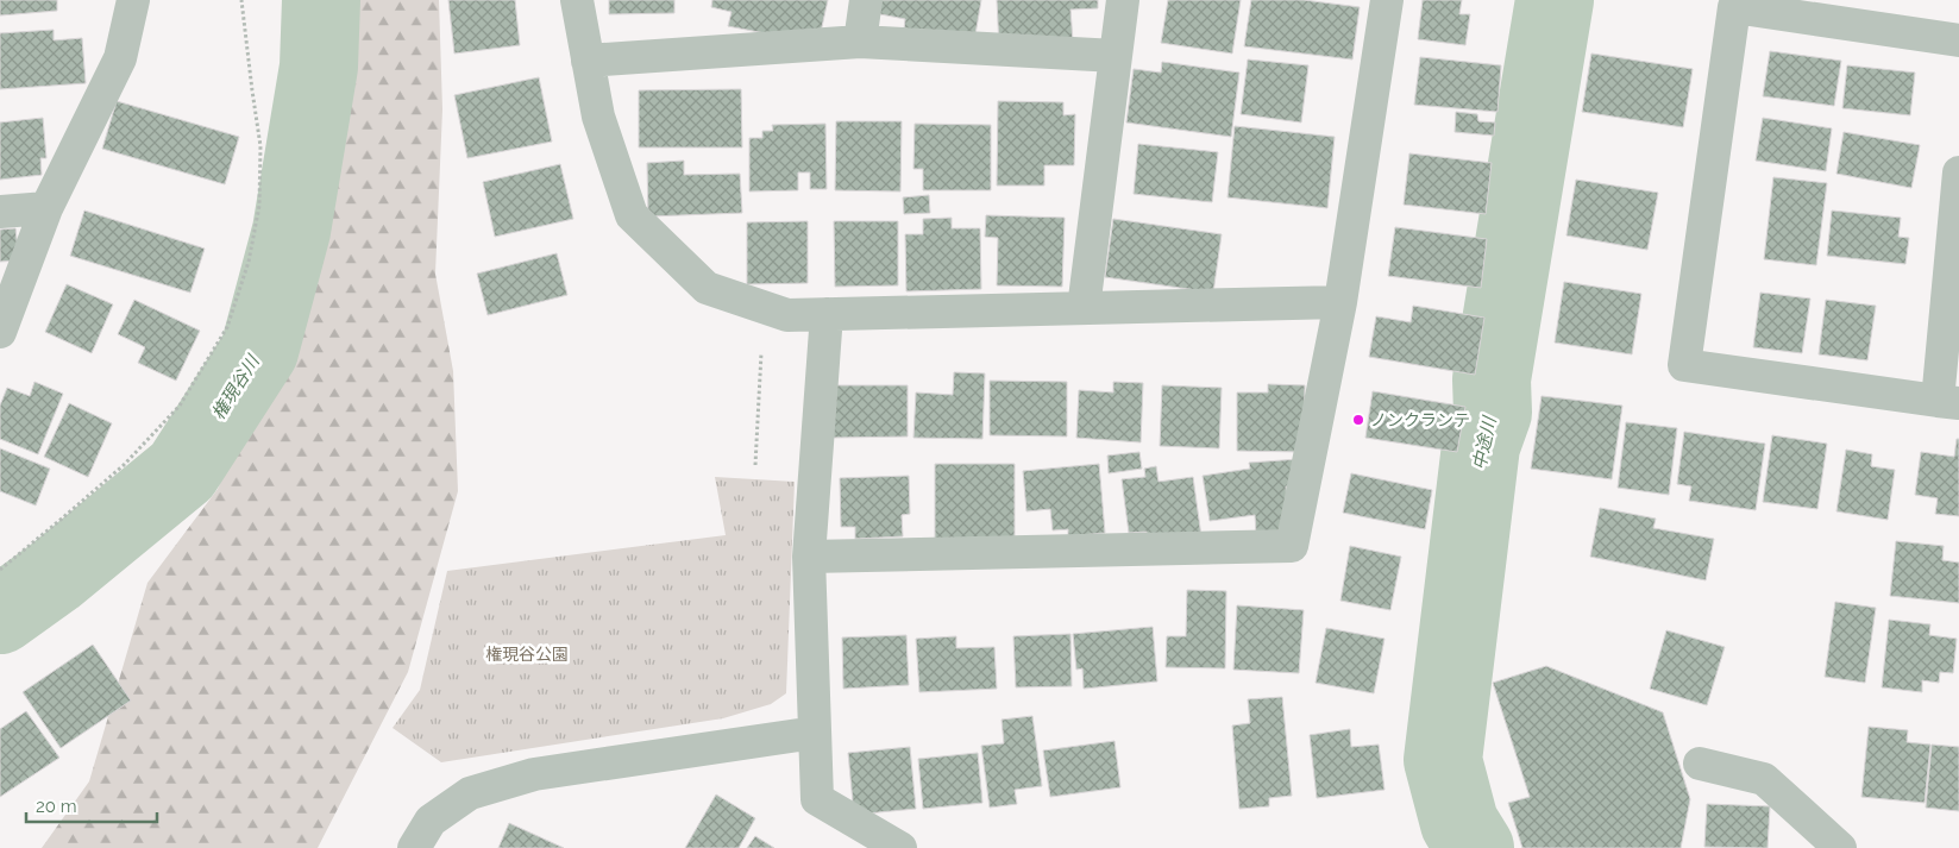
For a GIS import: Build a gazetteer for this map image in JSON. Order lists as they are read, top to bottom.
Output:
{
  "water": ["権現谷川", "中途川"],
  "parks": ["権現谷公園"],
  "places": ["ノンクランテ"],
  "scale_bar": "20 m"
}
